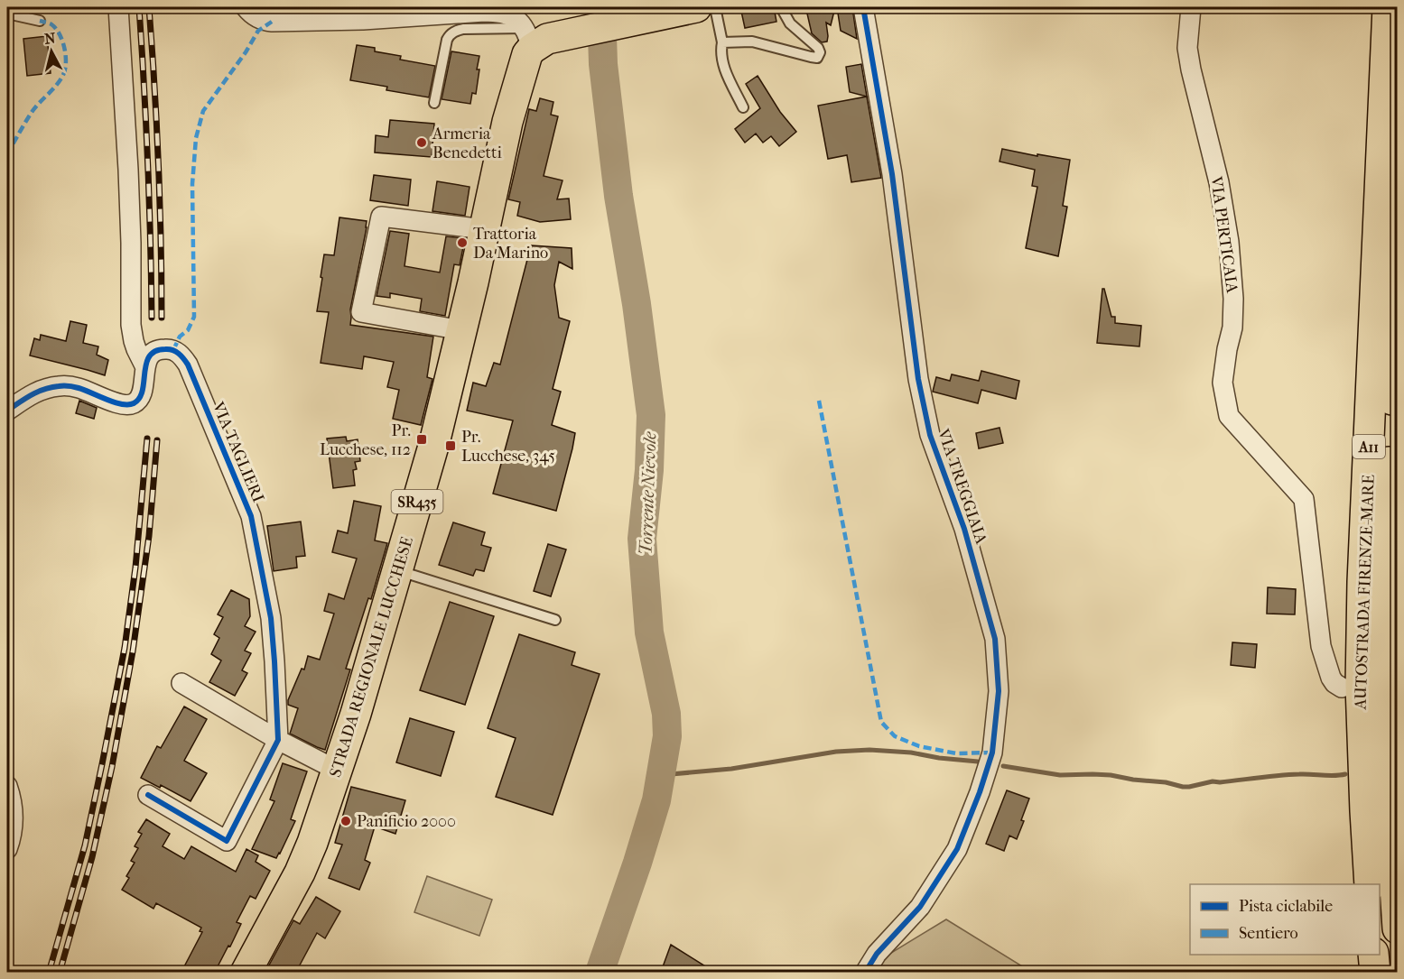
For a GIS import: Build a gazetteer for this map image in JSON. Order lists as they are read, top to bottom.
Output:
{
  "streets": {
    "main road": [
      "A11",
      "SR435",
      "AUTOSTRADA FIRENZE-MARE",
      "STRADA REGIONALE LUCCHESE"
    ],
    "street": ["VIA PERTICAIA", "VIA TAGLIERI", "VIA TREGGIAIA"]
  },
  "water": ["Torrente Nievole"],
  "places": {
    "other": ["Armeria Benedetti", "Trattoria Da Marino", "Panificio 2000"],
    "transit": ["Pr. Lucchese, 112", "Pr. Lucchese, 345"]
  },
  "legend": ["Pista ciclabile", "Sentiero"],
  "north": "top"
}
